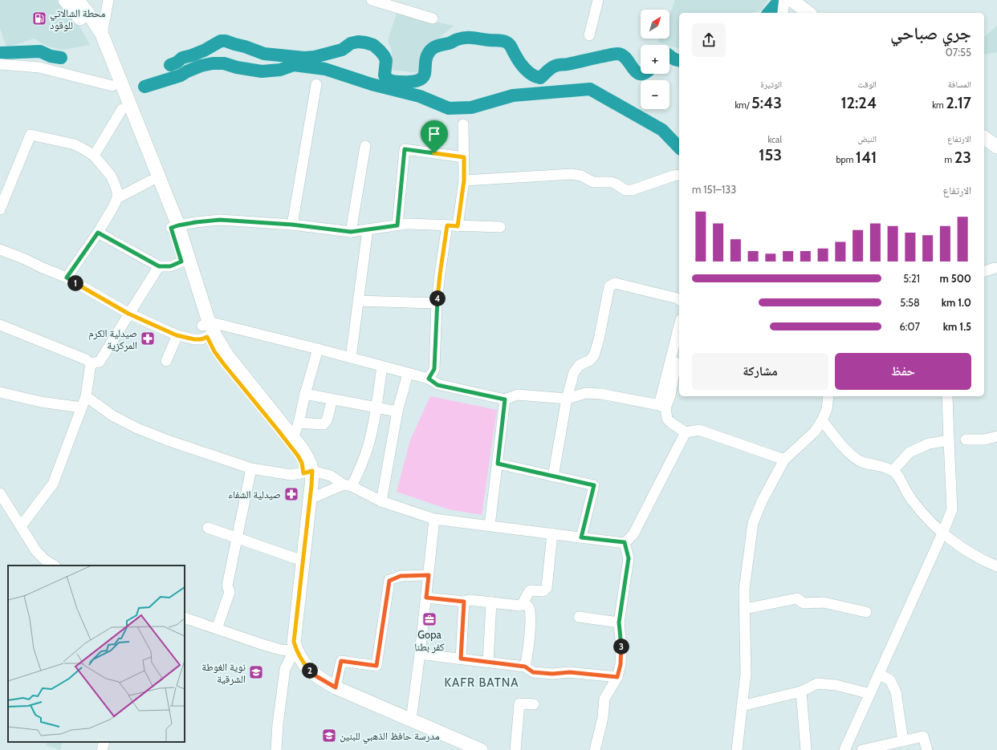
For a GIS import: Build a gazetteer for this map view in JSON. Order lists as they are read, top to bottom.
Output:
{
  "districts": ["KAFR BATNA"],
  "places": {
    "fuel station": ["محطة الشالاتي للوقود"],
    "pharmacy": ["صيدلية الكرم المركزية", "صيدلية الشفاء"],
    "office": ["Gopa كفر بطنا"],
    "school or university": ["نوية الغوطة الشرقية", "مدرسة حافظ الذهبي للبنين"]
  },
  "north": "top right",
  "page": {
    "map_buttons": ["+", "−"],
    "heading": ["جري صباحي", "07:55"],
    "stats": [
      ["المسافة", "2.17 km"],
      ["الوقت", "12:24"],
      ["الوتيرة", "5:43 /km"],
      ["الارتفاع", "23 m"],
      ["النبض", "141 bpm"],
      ["kcal", "153"]
    ],
    "chart": ["الارتفاع", "133–151 m"],
    "list": [
      {
        "name": "500 m",
        "note": "5:21"
      },
      {
        "name": "1.0 km",
        "note": "5:58"
      },
      {
        "name": "1.5 km",
        "note": "6:07"
      }
    ],
    "pins": [
      "1",
      "4",
      "3",
      "2"
    ],
    "buttons": ["حفظ", "مشاركة"]
  }
}
